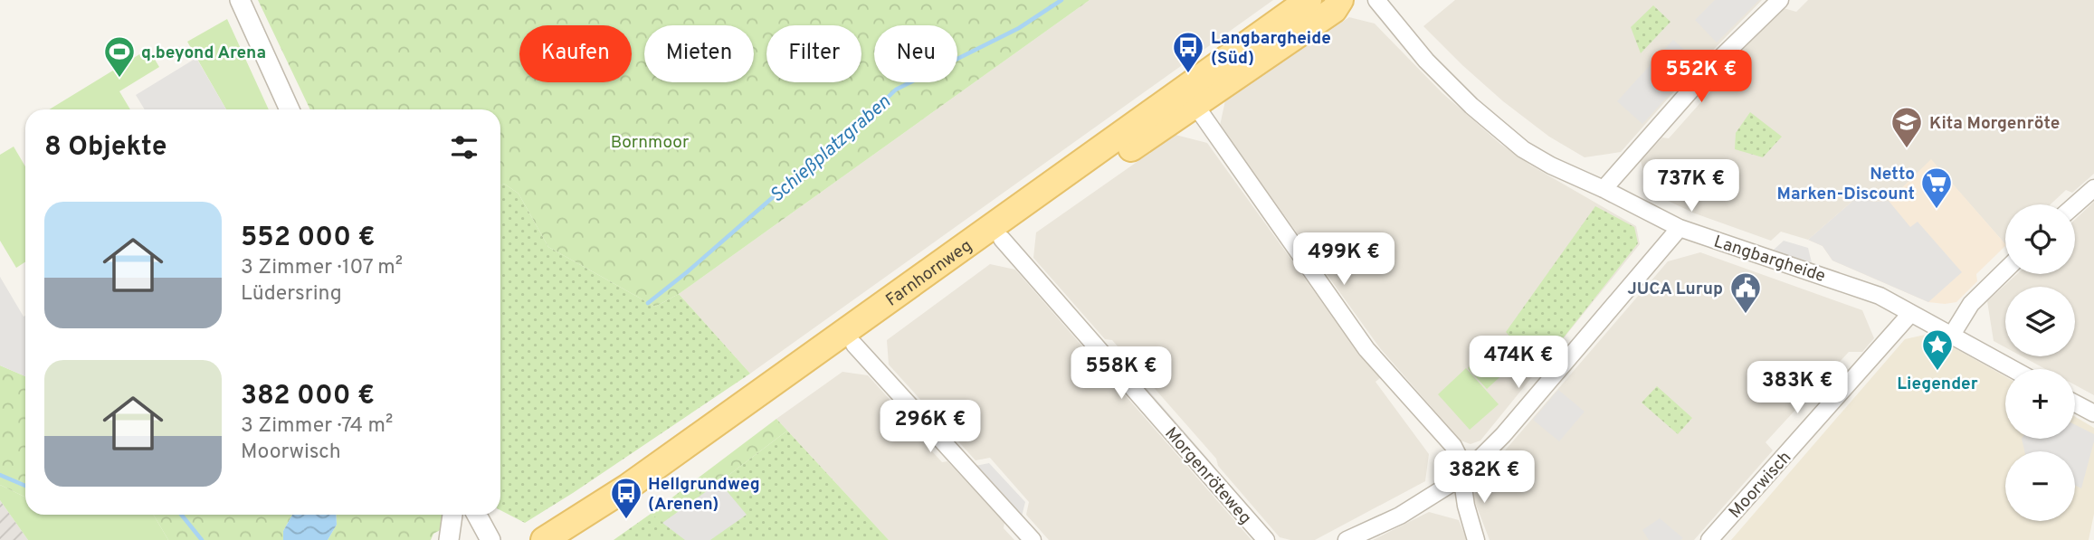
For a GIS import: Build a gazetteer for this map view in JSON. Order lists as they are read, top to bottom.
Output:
{
  "streets": {
    "main road": ["Farnhornweg"],
    "street": ["Langbargheide", "Morgenröteweg", "Moorwisch"]
  },
  "crossings": [
    ["Langbargheide", "Moorwisch"],
    ["Farnhornweg", "Morgenröteweg"]
  ],
  "water": ["Schießplatzgraben"],
  "parks": ["Bornmoor"],
  "places": {
    "bus stop": ["Langbargheide (Süd)", "Hellgrundweg (Arenen)"],
    "sports": ["q.beyond Arena"],
    "school or university": ["Kita Morgenröte"],
    "supermarket": ["Netto Marken-Discount"],
    "public building": ["JUCA Lurup"],
    "place": ["Liegender"]
  },
  "page": {
    "chip": [
      "Kaufen",
      "Mieten",
      "Filter",
      "Neu"
    ],
    "price": [
      "552K €",
      "737K €",
      "499K €",
      "474K €",
      "558K €",
      "383K €",
      "296K €",
      "382K €"
    ],
    "heading": "8 Objekte",
    "list": [
      {
        "name": "552 000 €",
        "note": "3 Zimmer · 107 m² · Lüdersring"
      },
      {
        "name": "382 000 €",
        "note": "3 Zimmer · 74 m² · Moorwisch"
      }
    ],
    "map_buttons": ["+", "−"]
  }
}
